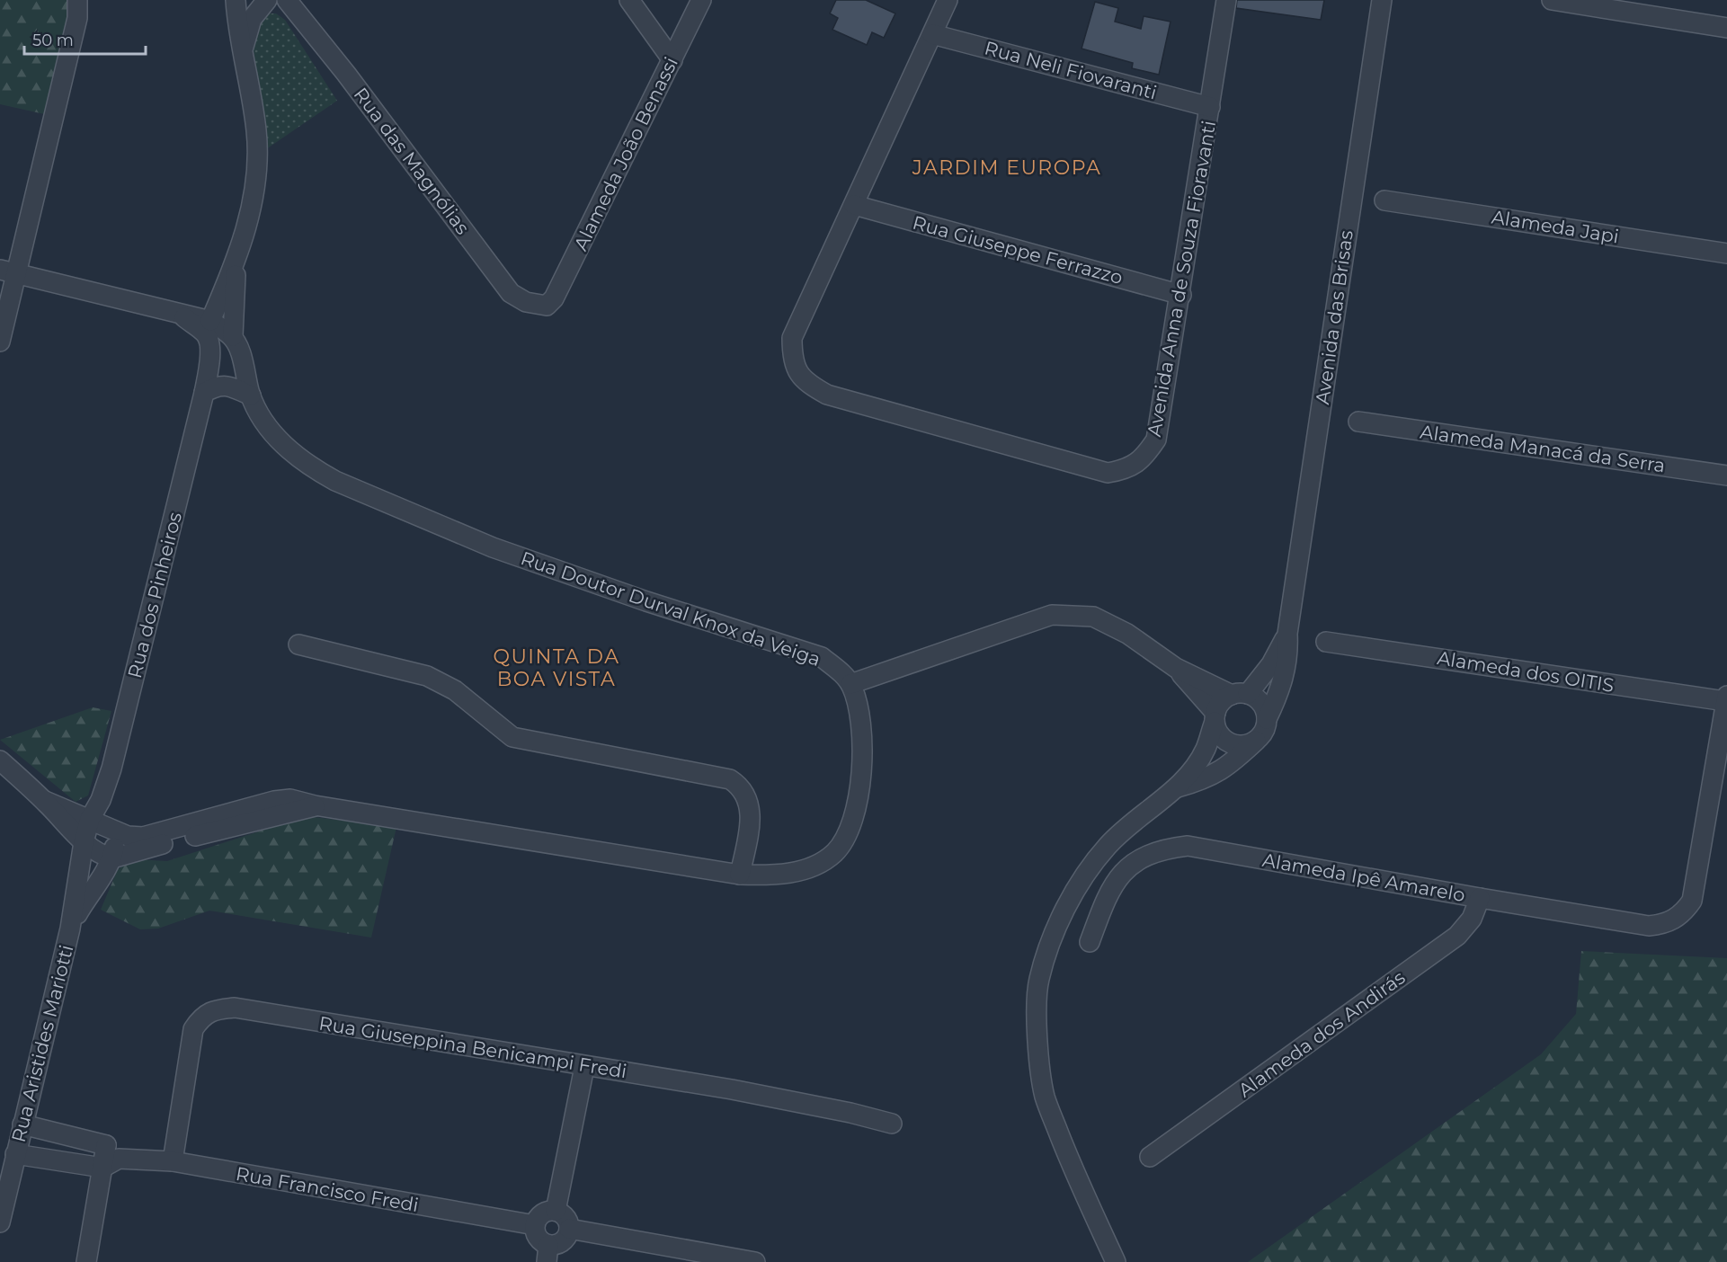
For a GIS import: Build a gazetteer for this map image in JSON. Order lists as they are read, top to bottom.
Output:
{
  "streets": {
    "street": [
      "Rua Neli Fiovaranti",
      "Alameda João Benassi",
      "Rua das Magnólias",
      "Alameda Japi",
      "Rua Giuseppe Ferrazzo",
      "Avenida Anna de Souza Fioravanti",
      "Avenida das Brisas",
      "Alameda Manacá da Serra",
      "Rua dos Pinheiros",
      "Rua Doutor Durval Knox da Veiga",
      "Alameda dos OITIS",
      "Alameda Ipê Amarelo",
      "Alameda dos Andirás",
      "Rua Aristides Mariotti",
      "Rua Giuseppina Benicampi Fredi",
      "Rua Francisco Fredi"
    ]
  },
  "crossings": [
    ["Rua Neli Fiovaranti", "Avenida Anna de Souza Fioravanti"],
    ["Alameda João Benassi", "Rua das Magnólias"],
    ["Rua Giuseppe Ferrazzo", "Avenida Anna de Souza Fioravanti"],
    ["Rua dos Pinheiros", "Rua Aristides Mariotti"],
    ["Rua Doutor Durval Knox da Veiga", "Rua Aristides Mariotti"],
    ["Alameda dos OITIS", "Alameda Ipê Amarelo"],
    ["Alameda Ipê Amarelo", "Alameda dos Andirás"],
    ["Rua Giuseppina Benicampi Fredi", "Rua Francisco Fredi"]
  ],
  "districts": ["JARDIM EUROPA", "QUINTA DA BOA VISTA"],
  "scale_bar": "50 m"
}
